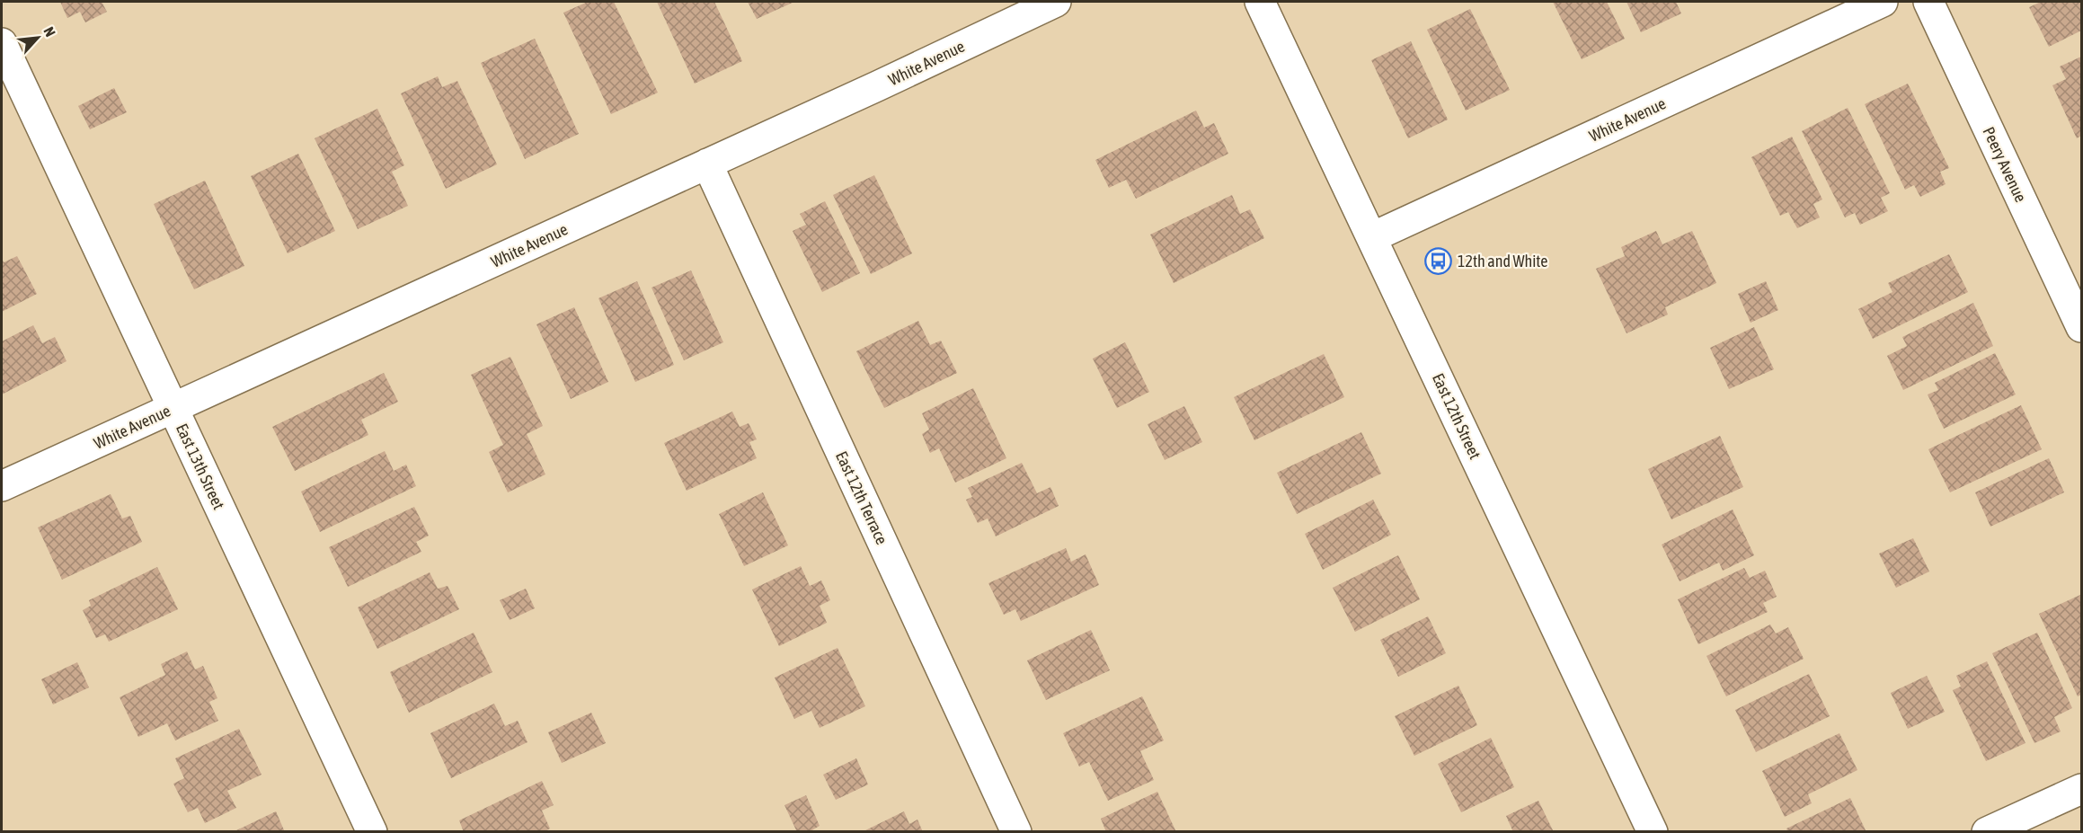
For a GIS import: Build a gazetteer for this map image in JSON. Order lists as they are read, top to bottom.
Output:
{
  "streets": {
    "street": [
      "White Avenue",
      "Peery Avenue",
      "East 12th Street",
      "East 13th Street",
      "East 12th Terrace"
    ]
  },
  "crossings": [
    ["White Avenue", "East 12th Street"],
    ["White Avenue", "East 13th Street"],
    ["White Avenue", "East 12th Terrace"]
  ],
  "places": {
    "bus stop": ["12th and White"]
  },
  "north": "top right"
}
